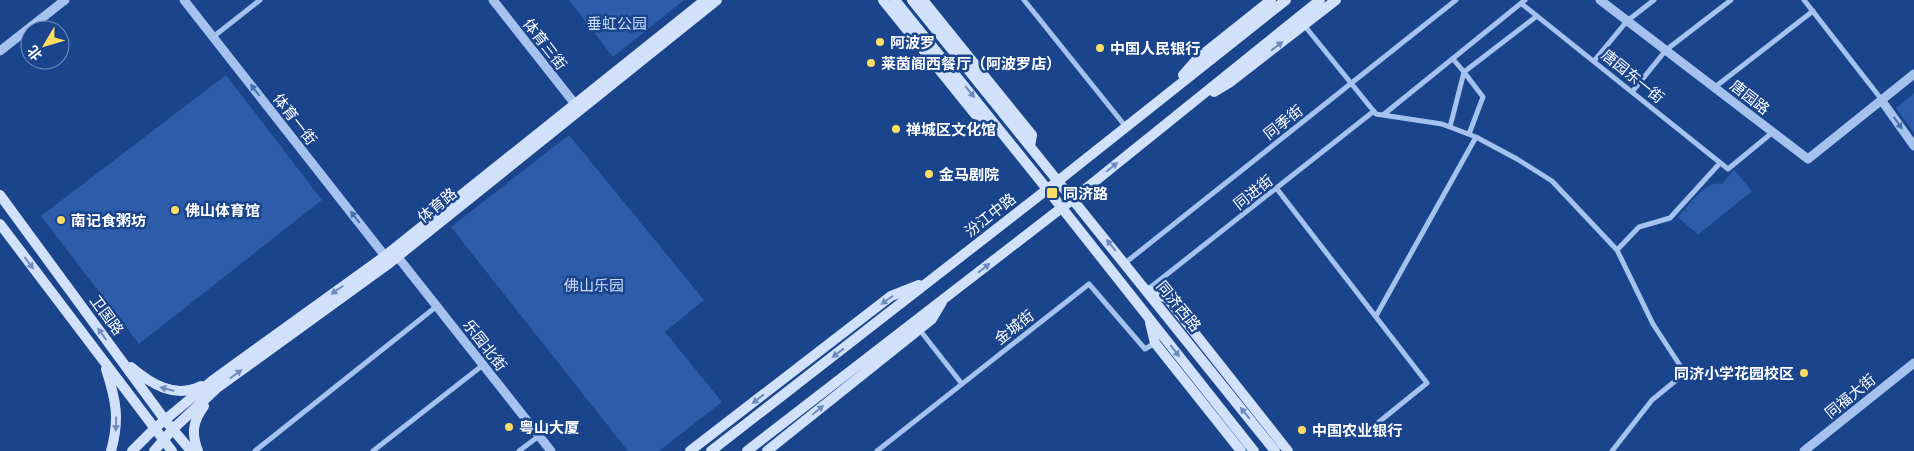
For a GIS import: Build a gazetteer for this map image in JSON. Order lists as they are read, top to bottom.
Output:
{
  "streets": {
    "main road": [
      "体育路",
      "汾江中路",
      "同济西路",
      "卫国路"
    ],
    "street": [
      "体育三街",
      "唐园东一街",
      "唐园路",
      "体育一街",
      "同季街",
      "同进街",
      "金城街",
      "乐园北街",
      "同福大街"
    ]
  },
  "crossings": [
    ["体育三街", "体育路"],
    ["唐园东一街", "唐园路"],
    ["体育一街", "体育路"],
    ["同季街", "同济西路"],
    ["同进街", "同济西路"],
    ["体育路", "卫国路"],
    ["体育路", "乐园北街"],
    ["汾江中路", "同济西路"]
  ],
  "one_way": ["体育一街"],
  "parks": ["垂虹公园", "佛山乐园"],
  "places": {
    "other": [
      "阿波罗",
      "中国人民银行",
      "莱茵阁西餐厅（阿波罗店）",
      "禅城区文化馆",
      "金马剧院",
      "佛山体育馆",
      "南记食粥坊",
      "同济小学花园校区",
      "粤山大厦",
      "中国农业银行"
    ],
    "transit": ["同济路"]
  },
  "north": "bottom left"
}
